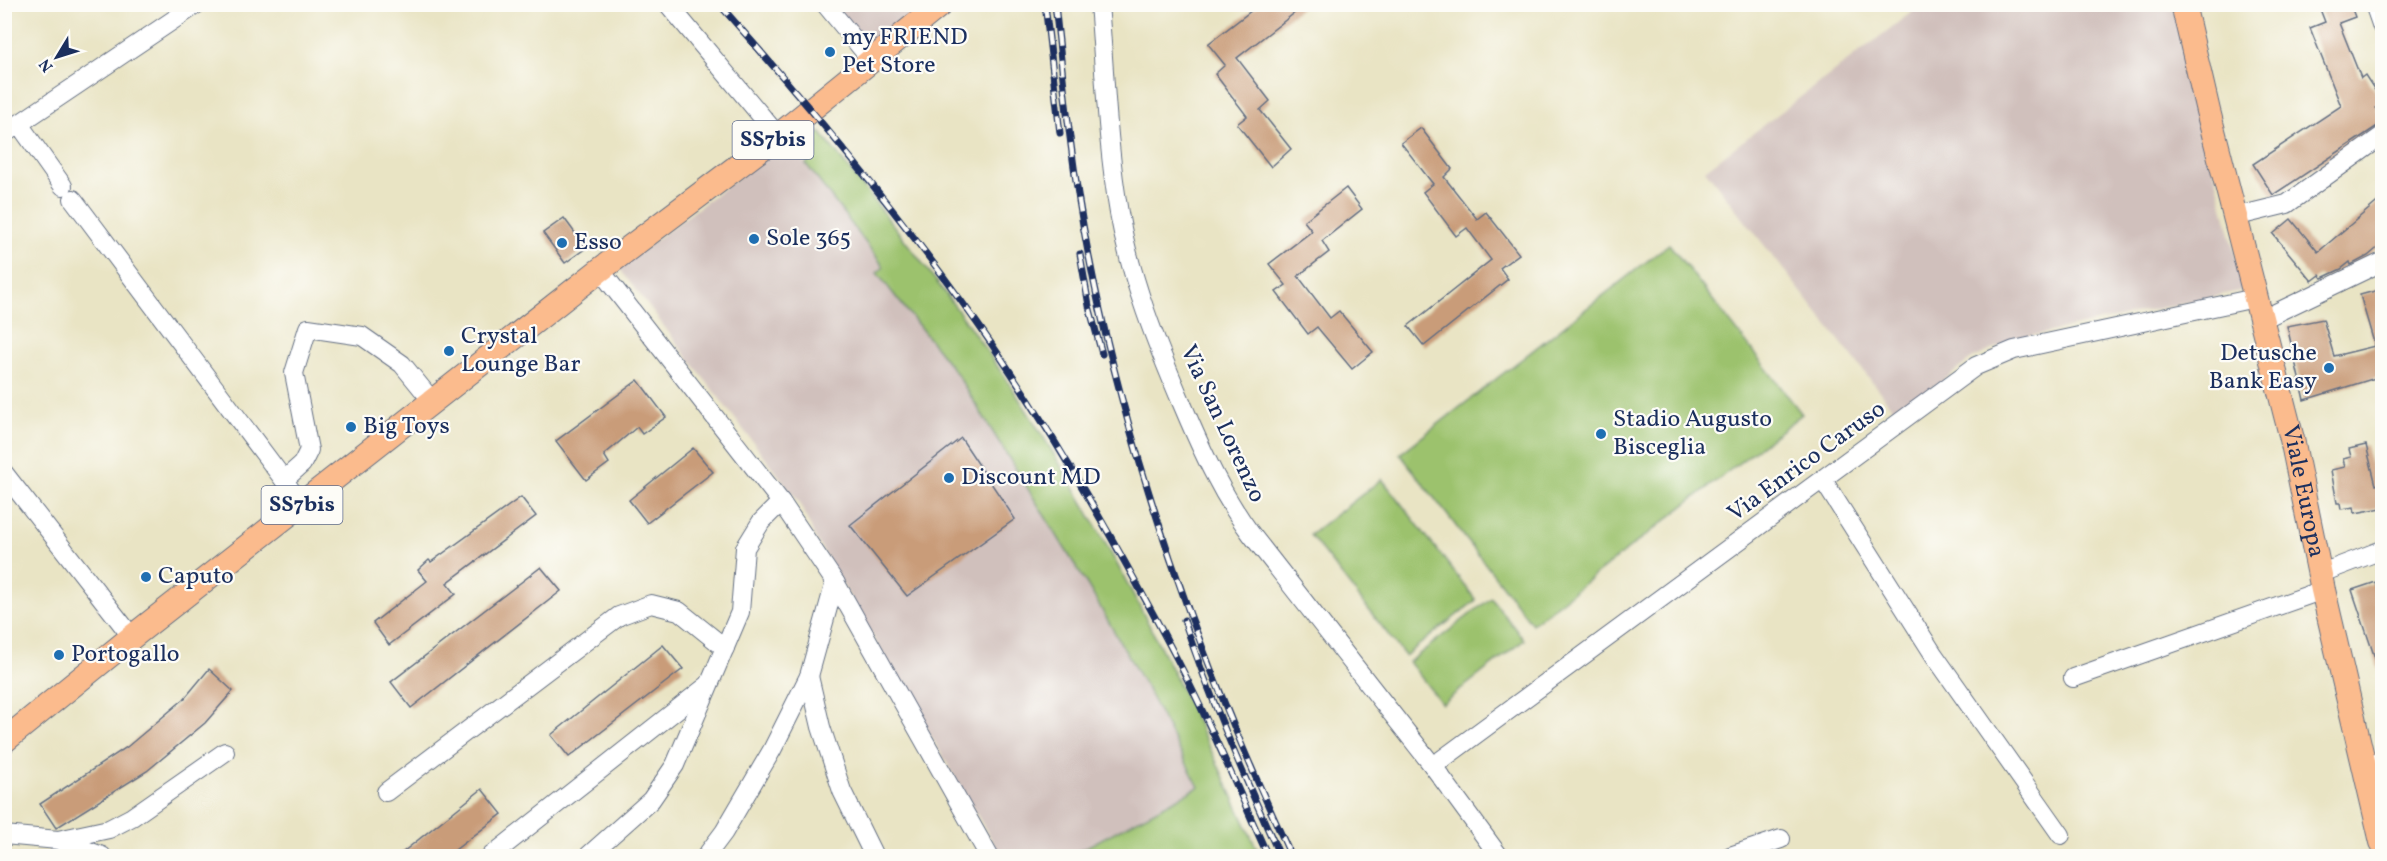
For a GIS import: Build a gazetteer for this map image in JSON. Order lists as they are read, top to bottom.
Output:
{
  "streets": {
    "main road": ["SS7bis", "Viale Europa"],
    "street": ["Via San Lorenzo", "Via Enrico Caruso"]
  },
  "crossings": [
    ["Via San Lorenzo", "Via Enrico Caruso"],
    ["Via Enrico Caruso", "Viale Europa"]
  ],
  "places": [
    "my FRIEND Pet Store",
    "Sole 365",
    "Esso",
    "Crystal Lounge Bar",
    "Detusche Bank Easy",
    "Big Toys",
    "Stadio Augusto Bisceglia",
    "Discount MD",
    "Caputo",
    "Portogallo"
  ],
  "north": "bottom left"
}
